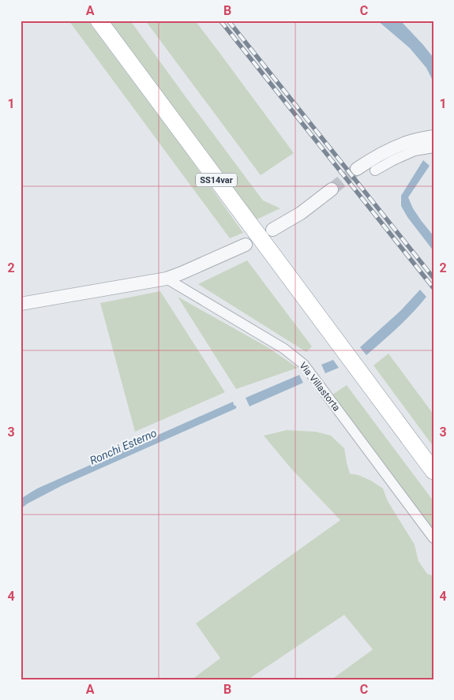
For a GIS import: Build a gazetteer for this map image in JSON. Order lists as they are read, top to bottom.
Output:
{
  "streets": {
    "highway": ["SS14var"],
    "street": ["Via Villastorta"]
  },
  "water": ["Ronchi Esterno"],
  "grid": {
    "columns": ["A", "B", "C"],
    "rows": [
      "1",
      "2",
      "3",
      "4"
    ]
  }
}
